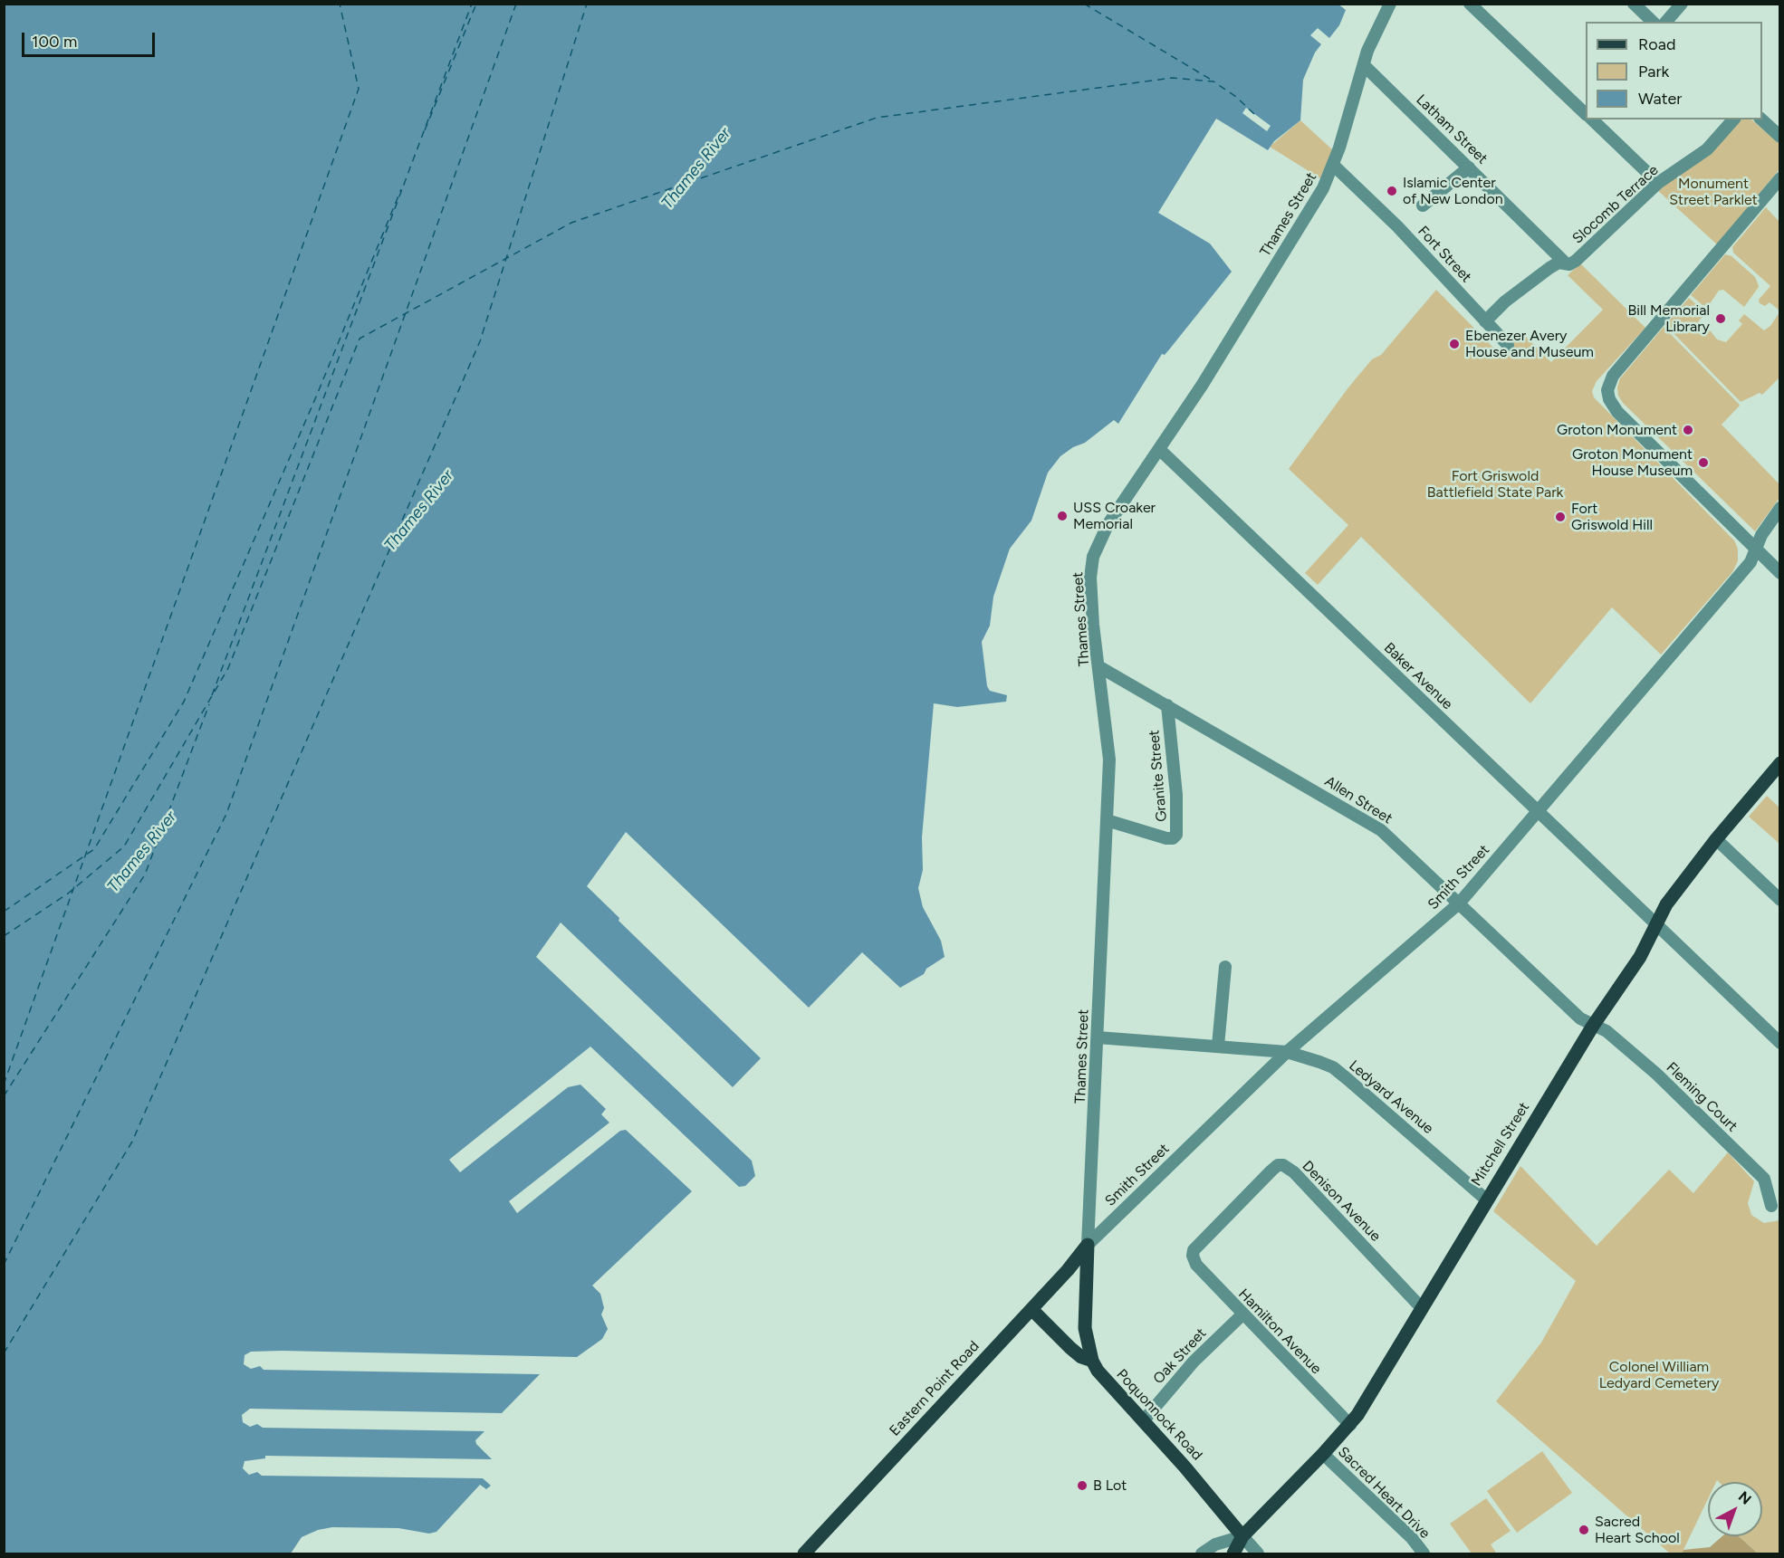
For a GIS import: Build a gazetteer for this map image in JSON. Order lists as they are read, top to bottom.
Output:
{
  "streets": {
    "main road": ["Mitchell Street", "Eastern Point Road", "Poquonnock Road"],
    "street": [
      "Latham Street",
      "Slocomb Terrace",
      "Thames Street",
      "Fort Street",
      "Baker Avenue",
      "Granite Street",
      "Allen Street",
      "Smith Street",
      "Ledyard Avenue",
      "Fleming Court",
      "Denison Avenue",
      "Hamilton Avenue",
      "Oak Street",
      "Sacred Heart Drive"
    ]
  },
  "crossings": [
    ["Latham Street", "Slocomb Terrace"],
    ["Latham Street", "Thames Street"],
    ["Slocomb Terrace", "Fort Street"],
    ["Thames Street", "Fort Street"],
    ["Thames Street", "Baker Avenue"],
    ["Thames Street", "Granite Street"],
    ["Thames Street", "Allen Street"],
    ["Thames Street", "Smith Street"],
    ["Thames Street", "Ledyard Avenue"],
    ["Thames Street", "Eastern Point Road"],
    ["Thames Street", "Poquonnock Road"],
    ["Baker Avenue", "Smith Street"],
    ["Baker Avenue", "Mitchell Street"],
    ["Granite Street", "Allen Street"],
    ["Allen Street", "Smith Street"],
    ["Allen Street", "Fleming Court"],
    ["Allen Street", "Mitchell Street"],
    ["Smith Street", "Ledyard Avenue"],
    ["Smith Street", "Eastern Point Road"],
    ["Smith Street", "Poquonnock Road"],
    ["Ledyard Avenue", "Mitchell Street"],
    ["Fleming Court", "Mitchell Street"],
    ["Mitchell Street", "Denison Avenue"],
    ["Mitchell Street", "Hamilton Avenue"],
    ["Mitchell Street", "Poquonnock Road"],
    ["Mitchell Street", "Sacred Heart Drive"],
    ["Denison Avenue", "Hamilton Avenue"],
    ["Hamilton Avenue", "Oak Street"],
    ["Oak Street", "Poquonnock Road"],
    ["Eastern Point Road", "Poquonnock Road"]
  ],
  "water": ["Thames River"],
  "parks": ["Monument Street Parklet", "Fort Griswold Battlefield State Park", "Colonel William Ledyard Cemetery"],
  "places": [
    "Islamic Center of New London",
    "Bill Memorial Library",
    "Ebenezer Avery House and Museum",
    "Groton Monument",
    "Groton Monument House Museum",
    "USS Croaker Memorial",
    "Fort Griswold Hill",
    "B Lot",
    "Sacred Heart School"
  ],
  "legend": ["Road", "Park", "Water"],
  "scale_bar": "100 m",
  "north": "top right"
}
